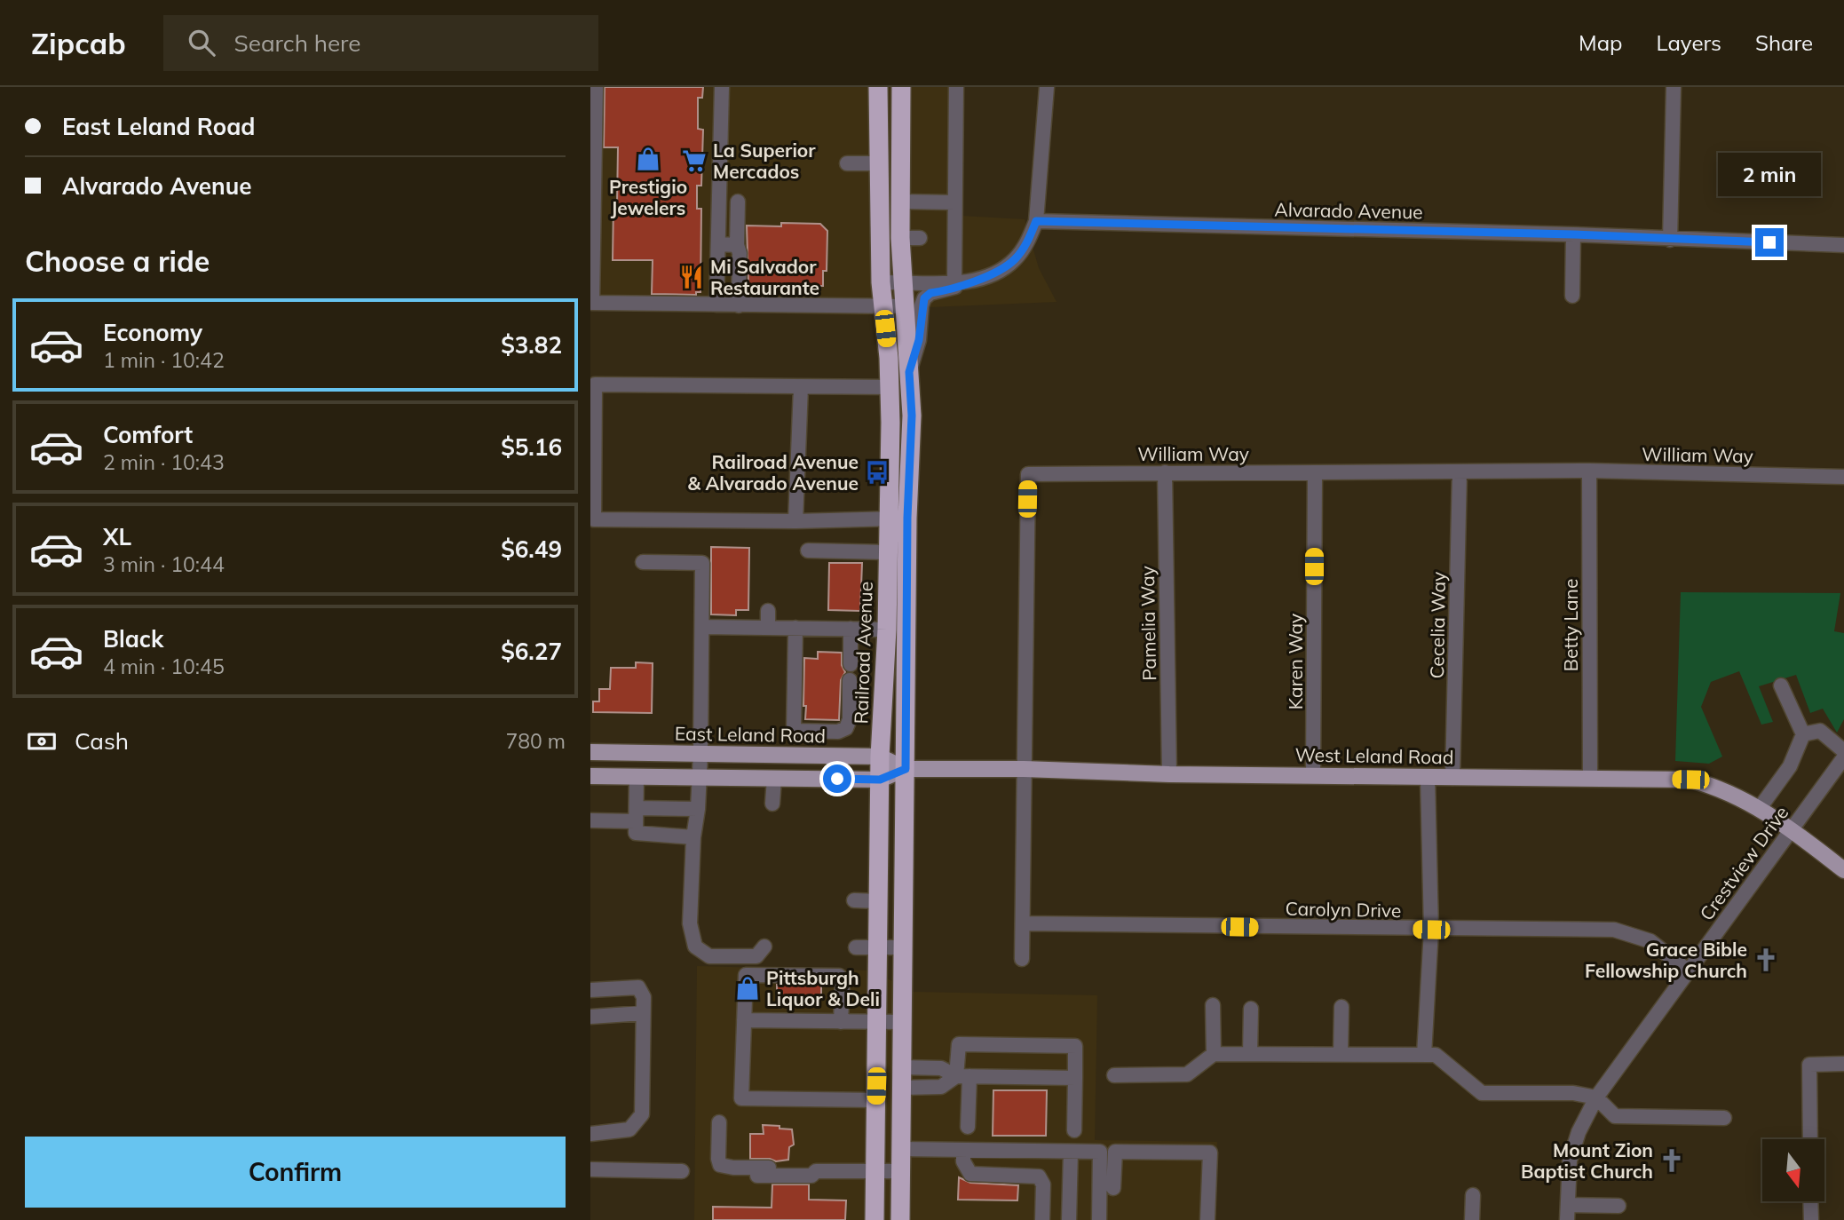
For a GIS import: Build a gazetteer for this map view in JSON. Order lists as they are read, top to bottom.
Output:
{
  "streets": {
    "highway": ["Railroad Avenue"],
    "main road": ["East Leland Road", "West Leland Road"],
    "street": [
      "Alvarado Avenue",
      "William Way",
      "Pamelia Way",
      "Cecelia Way",
      "Betty Lane",
      "Karen Way",
      "Crestview Drive",
      "Carolyn Drive"
    ]
  },
  "crossings": [
    ["William Way", "Pamelia Way"],
    ["William Way", "Cecelia Way"],
    ["William Way", "Betty Lane"],
    ["William Way", "Karen Way"],
    ["William Way", "West Leland Road"],
    ["William Way", "Carolyn Drive"],
    ["Pamelia Way", "West Leland Road"],
    ["Cecelia Way", "West Leland Road"],
    ["Betty Lane", "West Leland Road"],
    ["Railroad Avenue", "East Leland Road"],
    ["Railroad Avenue", "West Leland Road"],
    ["Karen Way", "West Leland Road"],
    ["East Leland Road", "West Leland Road"],
    ["West Leland Road", "Crestview Drive"],
    ["Crestview Drive", "Carolyn Drive"]
  ],
  "places": {
    "shop": ["Prestigio Jewelers", "Pittsburgh Liquor & Deli"],
    "supermarket": ["La Superior Mercados"],
    "restaurant": ["Mi Salvador Restaurante"],
    "bus stop": ["Railroad Avenue & Alvarado Avenue"],
    "church": ["Grace Bible Fellowship Church", "Mount Zion Baptist Church"]
  },
  "north": "bottom",
  "page": {
    "header": "Zipcab",
    "search": "Search here",
    "nav": ["Map", "Layers", "Share"],
    "banner": ["East Leland Road", "Alvarado Avenue"],
    "bubble": "2 min",
    "heading": "Choose a ride",
    "list": [
      {
        "name": "Economy",
        "note": "1 min · 10:42",
        "value": "$3.82"
      },
      {
        "name": "Comfort",
        "note": "2 min · 10:43",
        "value": "$5.16"
      },
      {
        "name": "XL",
        "note": "3 min · 10:44",
        "value": "$6.49"
      },
      {
        "name": "Black",
        "note": "4 min · 10:45",
        "value": "$6.27"
      }
    ],
    "pay": ["Cash", "780 m"],
    "buttons": "Confirm"
  }
}
